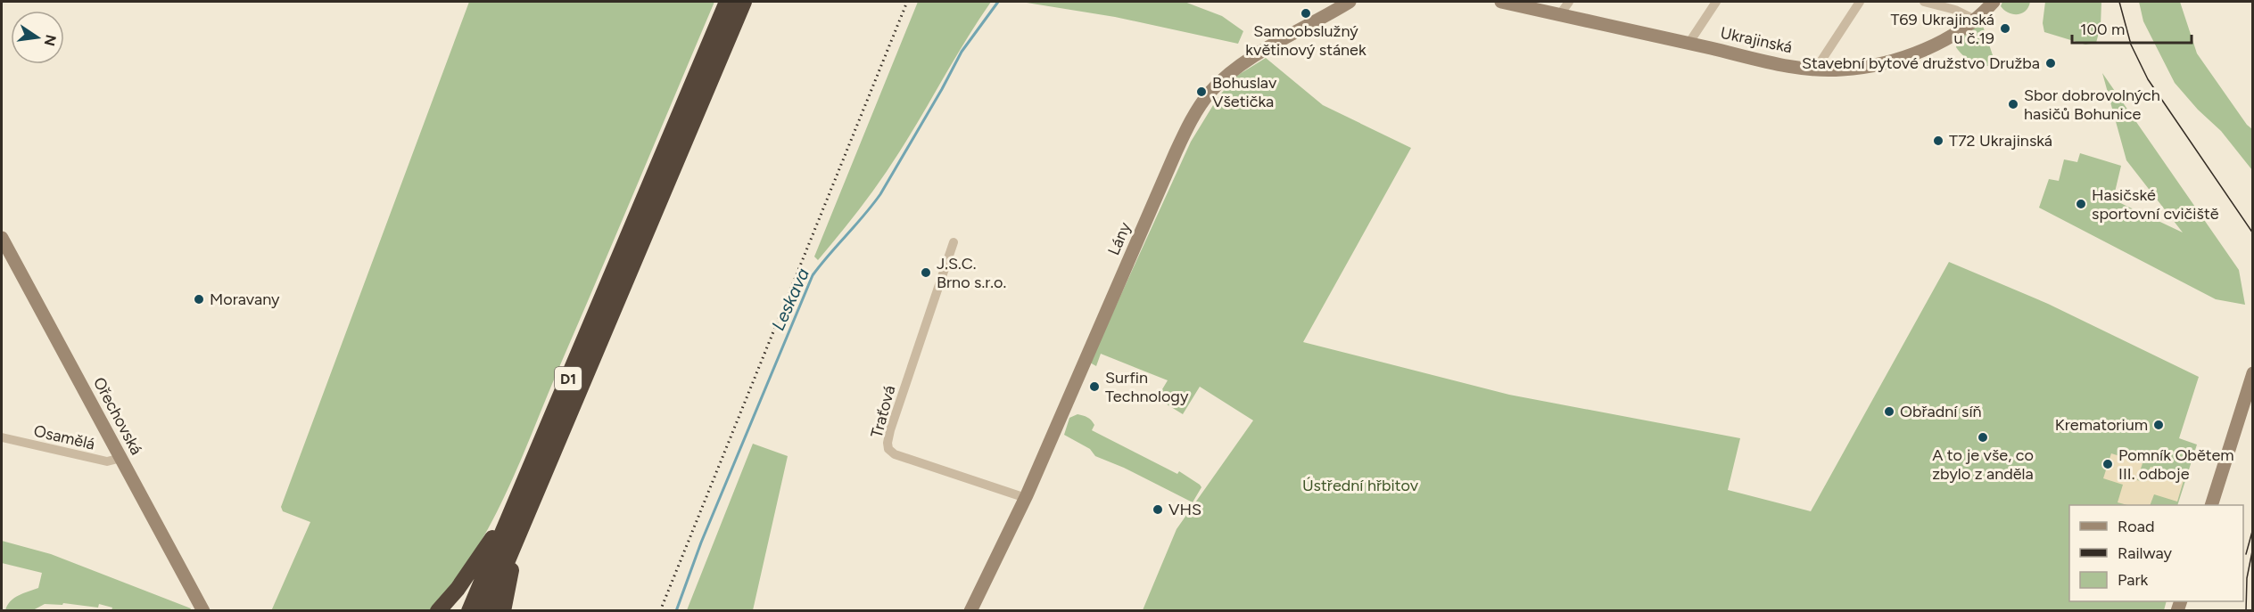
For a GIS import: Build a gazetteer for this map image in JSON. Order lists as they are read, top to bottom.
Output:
{
  "streets": {
    "highway": ["D1"],
    "street": [
      "Ukrajinská",
      "Lány",
      "Traťová",
      "Ořechovská",
      "Osamělá"
    ]
  },
  "crossings": [
    ["Lány", "Traťová"],
    ["Ořechovská", "Osamělá"]
  ],
  "water": ["Leskava"],
  "parks": ["Ústřední hřbitov"],
  "places": [
    "Samoobslužný květinový stánek",
    "T69 Ukrajinská u č.19",
    "Stavební bytové družstvo Družba",
    "Bohuslav Všetička",
    "Sbor dobrovolných hasičů Bohunice",
    "T72 Ukrajinská",
    "Hasičské sportovní cvičiště",
    "J.S.C. Brno s.r.o.",
    "Moravany",
    "Surfin Technology",
    "Obřadní síň",
    "Krematorium",
    "A to je vše, co zbylo z anděla",
    "Pomník Obětem III. odboje",
    "VHS"
  ],
  "legend": ["Road", "Railway", "Park"],
  "scale_bar": "100 m",
  "north": "right"
}
